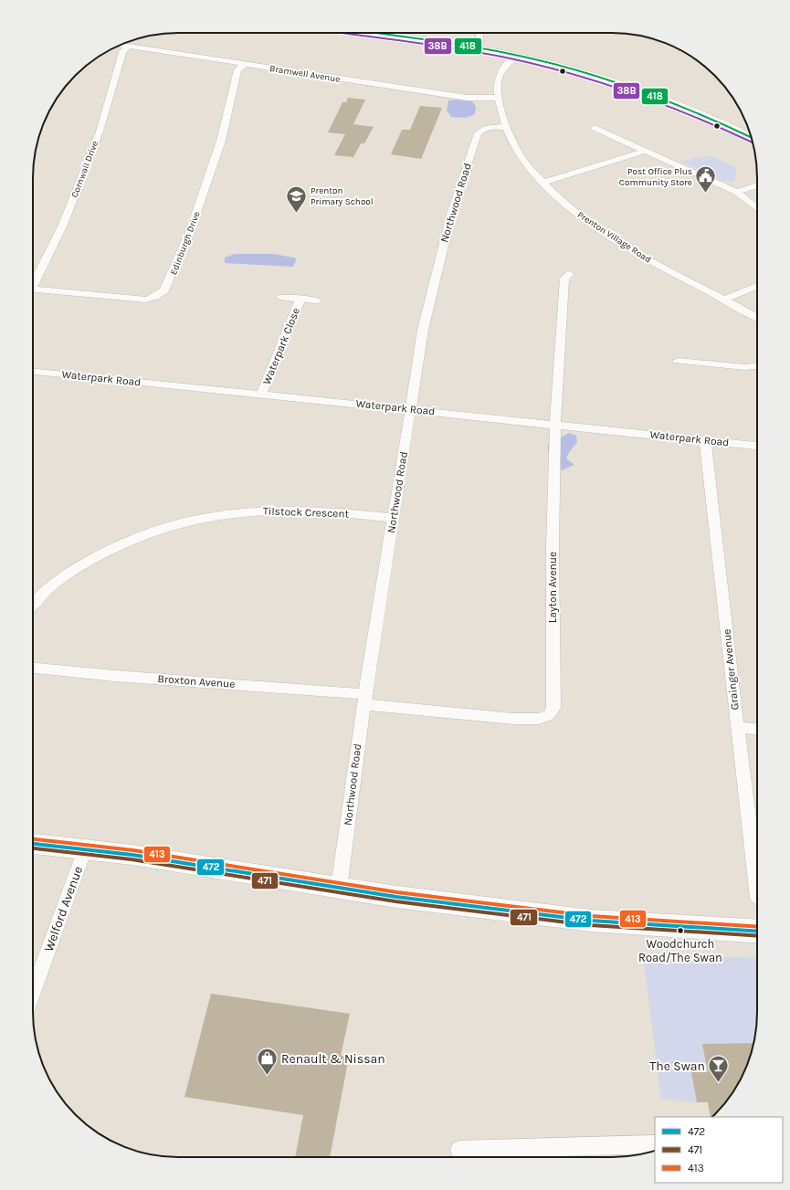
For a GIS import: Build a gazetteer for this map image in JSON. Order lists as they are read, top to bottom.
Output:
{
  "streets": {
    "street": [
      "Bramwell Avenue",
      "Cornwall Drive",
      "Northwood Road",
      "Prenton Village Road",
      "Edinburgh Drive",
      "Waterpark Close",
      "Waterpark Road",
      "Tilstock Crescent",
      "Layton Avenue",
      "Grainger Avenue",
      "Broxton Avenue",
      "Welford Avenue"
    ]
  },
  "crossings": [
    ["Bramwell Avenue", "Cornwall Drive"],
    ["Bramwell Avenue", "Prenton Village Road"],
    ["Bramwell Avenue", "Edinburgh Drive"],
    ["Northwood Road", "Prenton Village Road"],
    ["Northwood Road", "Waterpark Road"],
    ["Northwood Road", "Tilstock Crescent"],
    ["Northwood Road", "Layton Avenue"],
    ["Northwood Road", "Broxton Avenue"],
    ["Waterpark Close", "Waterpark Road"],
    ["Waterpark Road", "Layton Avenue"],
    ["Waterpark Road", "Grainger Avenue"],
    ["Layton Avenue", "Broxton Avenue"]
  ],
  "places": {
    "public building": ["Post Office Plus Community Store"],
    "school or university": ["Prenton Primary School"],
    "other": ["Woodchurch Road/The Swan"],
    "shop": ["Renault & Nissan"],
    "bar": ["The Swan"]
  },
  "lines": [
    "transit line 418",
    "transit line 38B",
    "transit line 413",
    "transit line 472",
    "transit line 471"
  ],
  "legend": ["472", "471", "413"]
}
